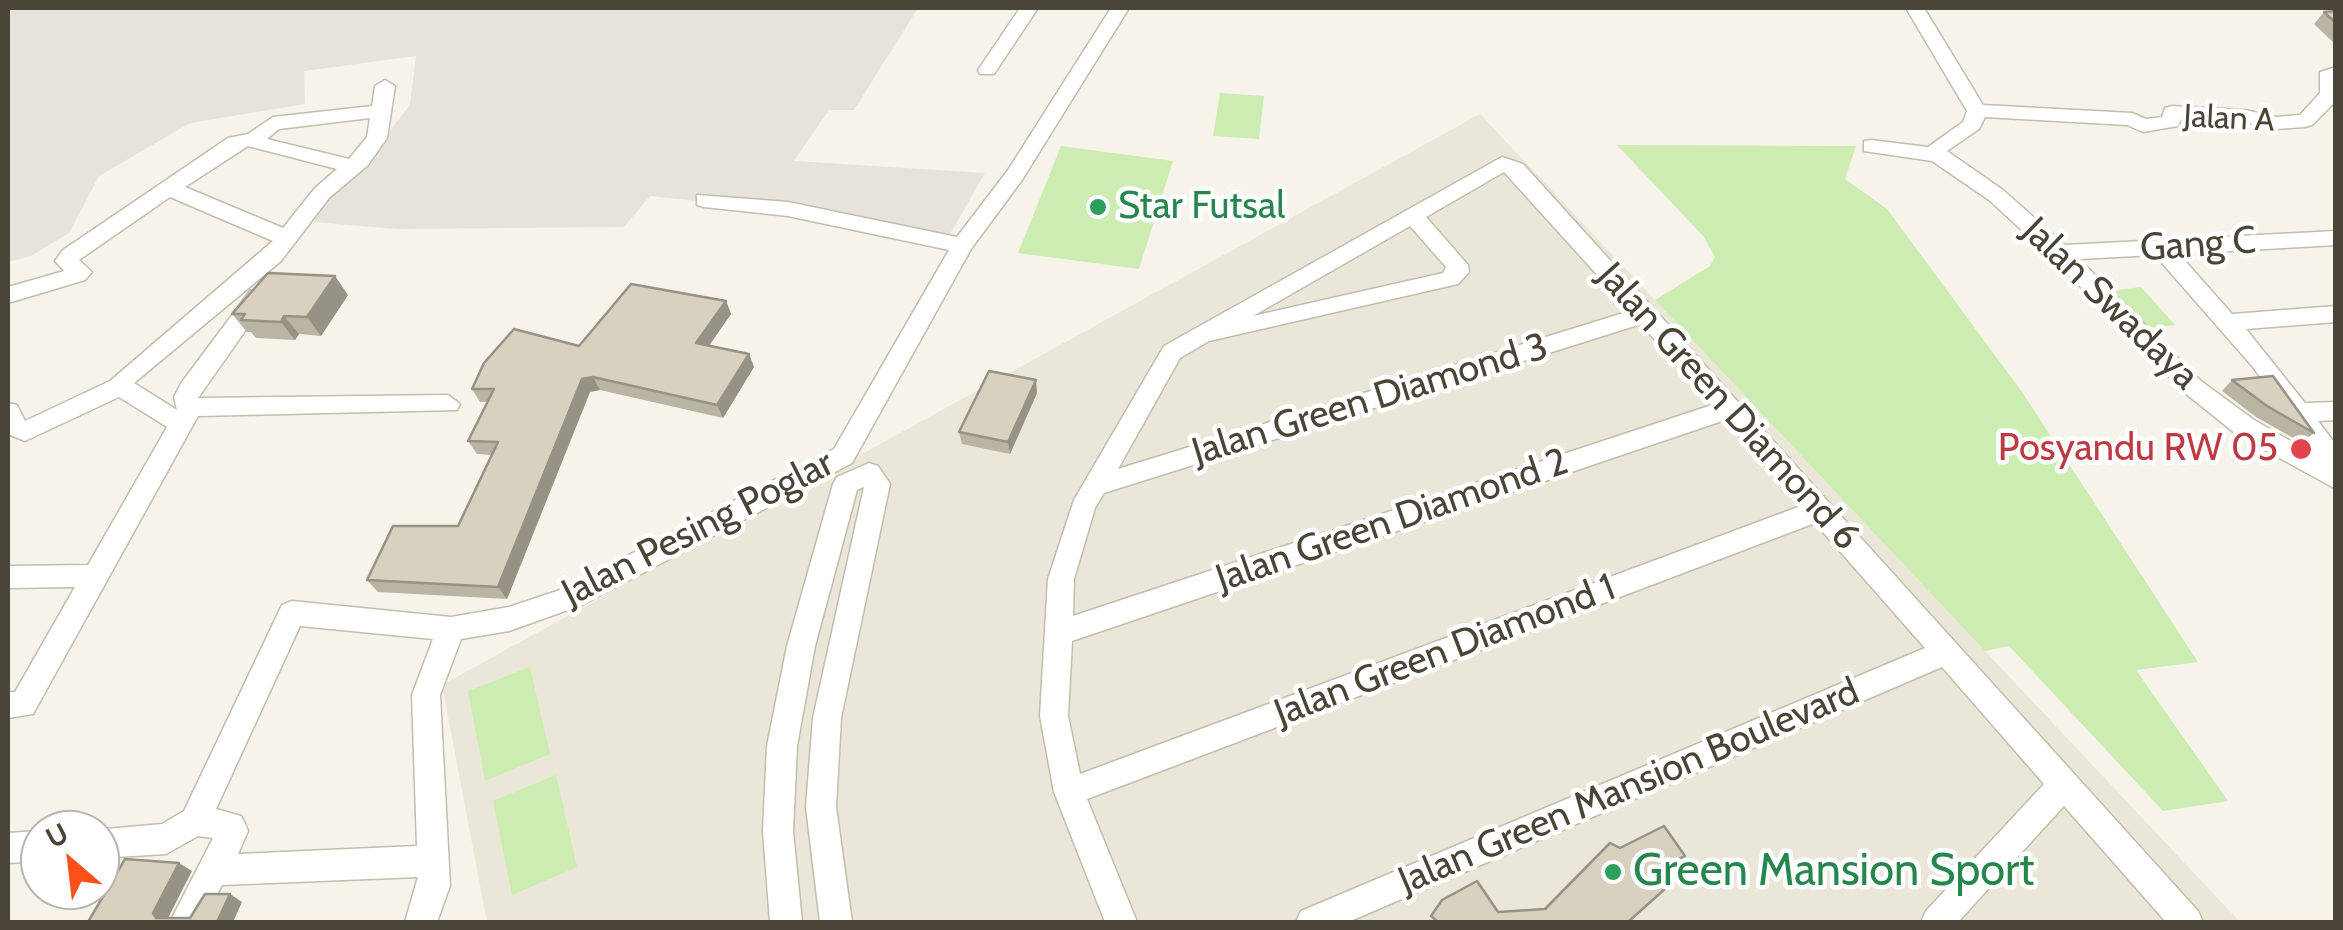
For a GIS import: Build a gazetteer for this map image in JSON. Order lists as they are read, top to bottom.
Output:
{
  "streets": {
    "street": [
      "Jalan A",
      "Gang C",
      "Jalan Swadaya",
      "Jalan Green Diamond 3",
      "Jalan Green Diamond 6",
      "Jalan Green Diamond 2",
      "Jalan Pesing Poglar",
      "Jalan Green Diamond 1",
      "Jalan Green Mansion Boulevard"
    ]
  },
  "crossings": [
    ["Gang C", "Jalan Swadaya"],
    ["Jalan Green Diamond 3", "Jalan Green Diamond 6"],
    ["Jalan Green Diamond 6", "Jalan Green Diamond 2"],
    ["Jalan Green Diamond 6", "Jalan Green Diamond 1"],
    ["Jalan Green Diamond 6", "Jalan Green Mansion Boulevard"]
  ],
  "places": ["Star Futsal", "Posyandu RW 05", "Green Mansion Sport"],
  "north": "top left"
}
